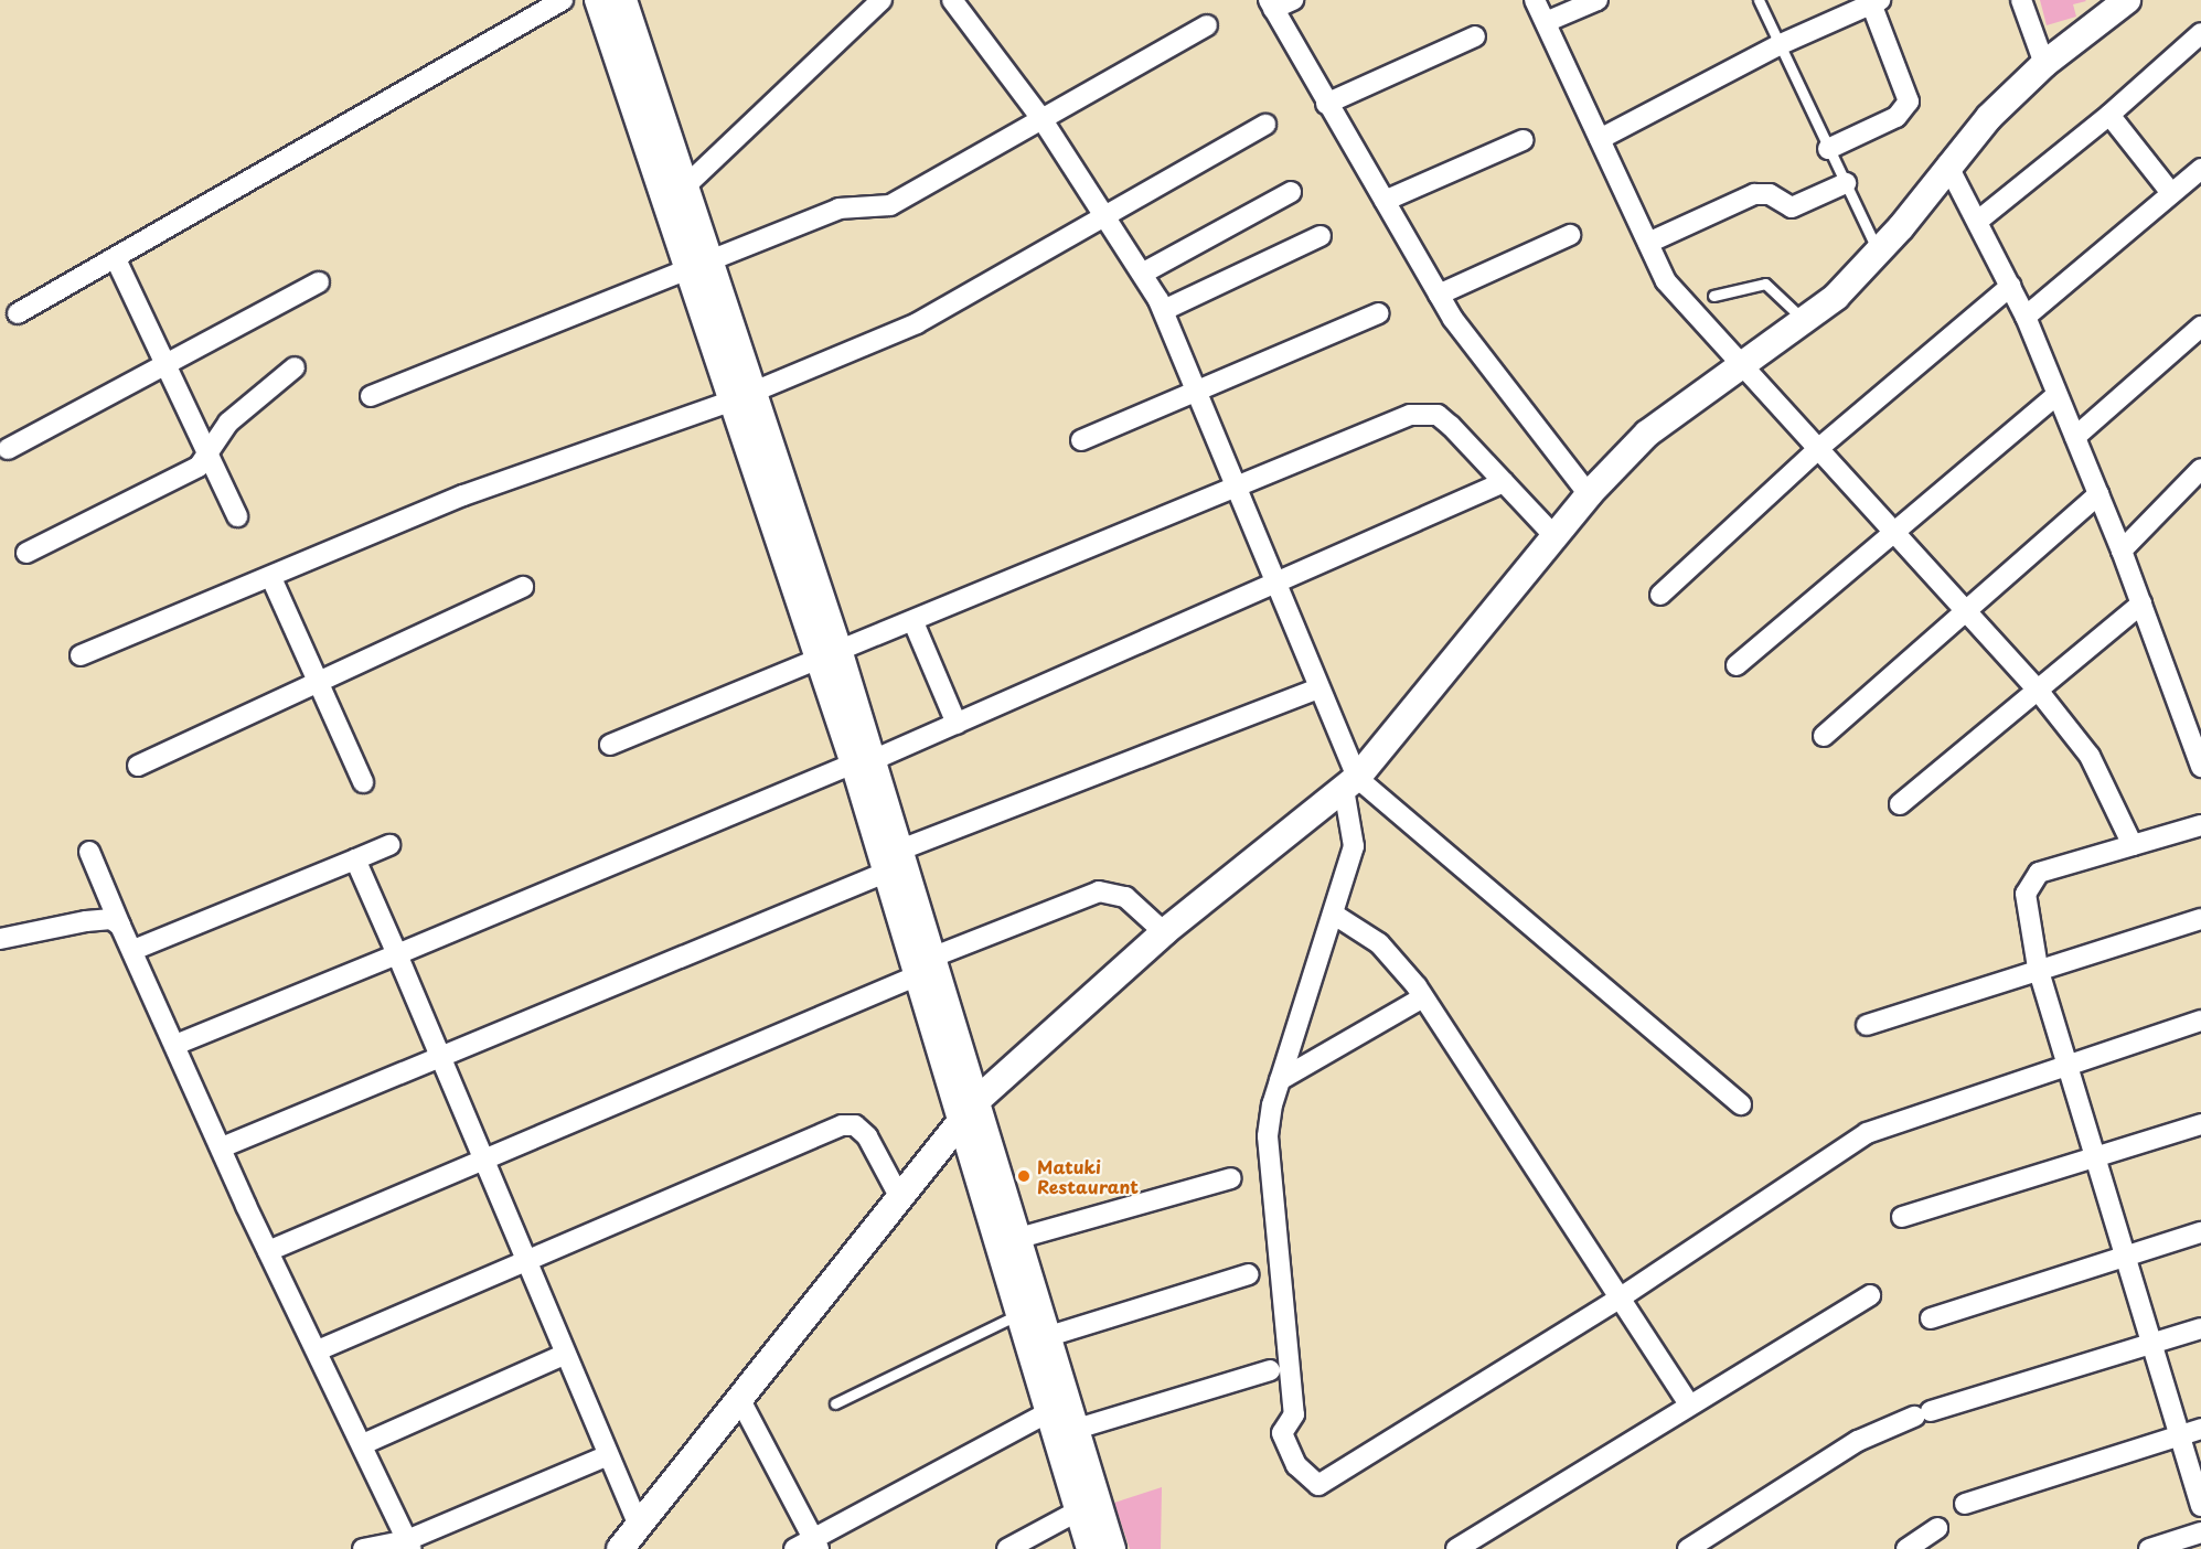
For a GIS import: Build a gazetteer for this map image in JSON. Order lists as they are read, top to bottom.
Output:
{
  "places": ["Matuki Restaurant"]
}
